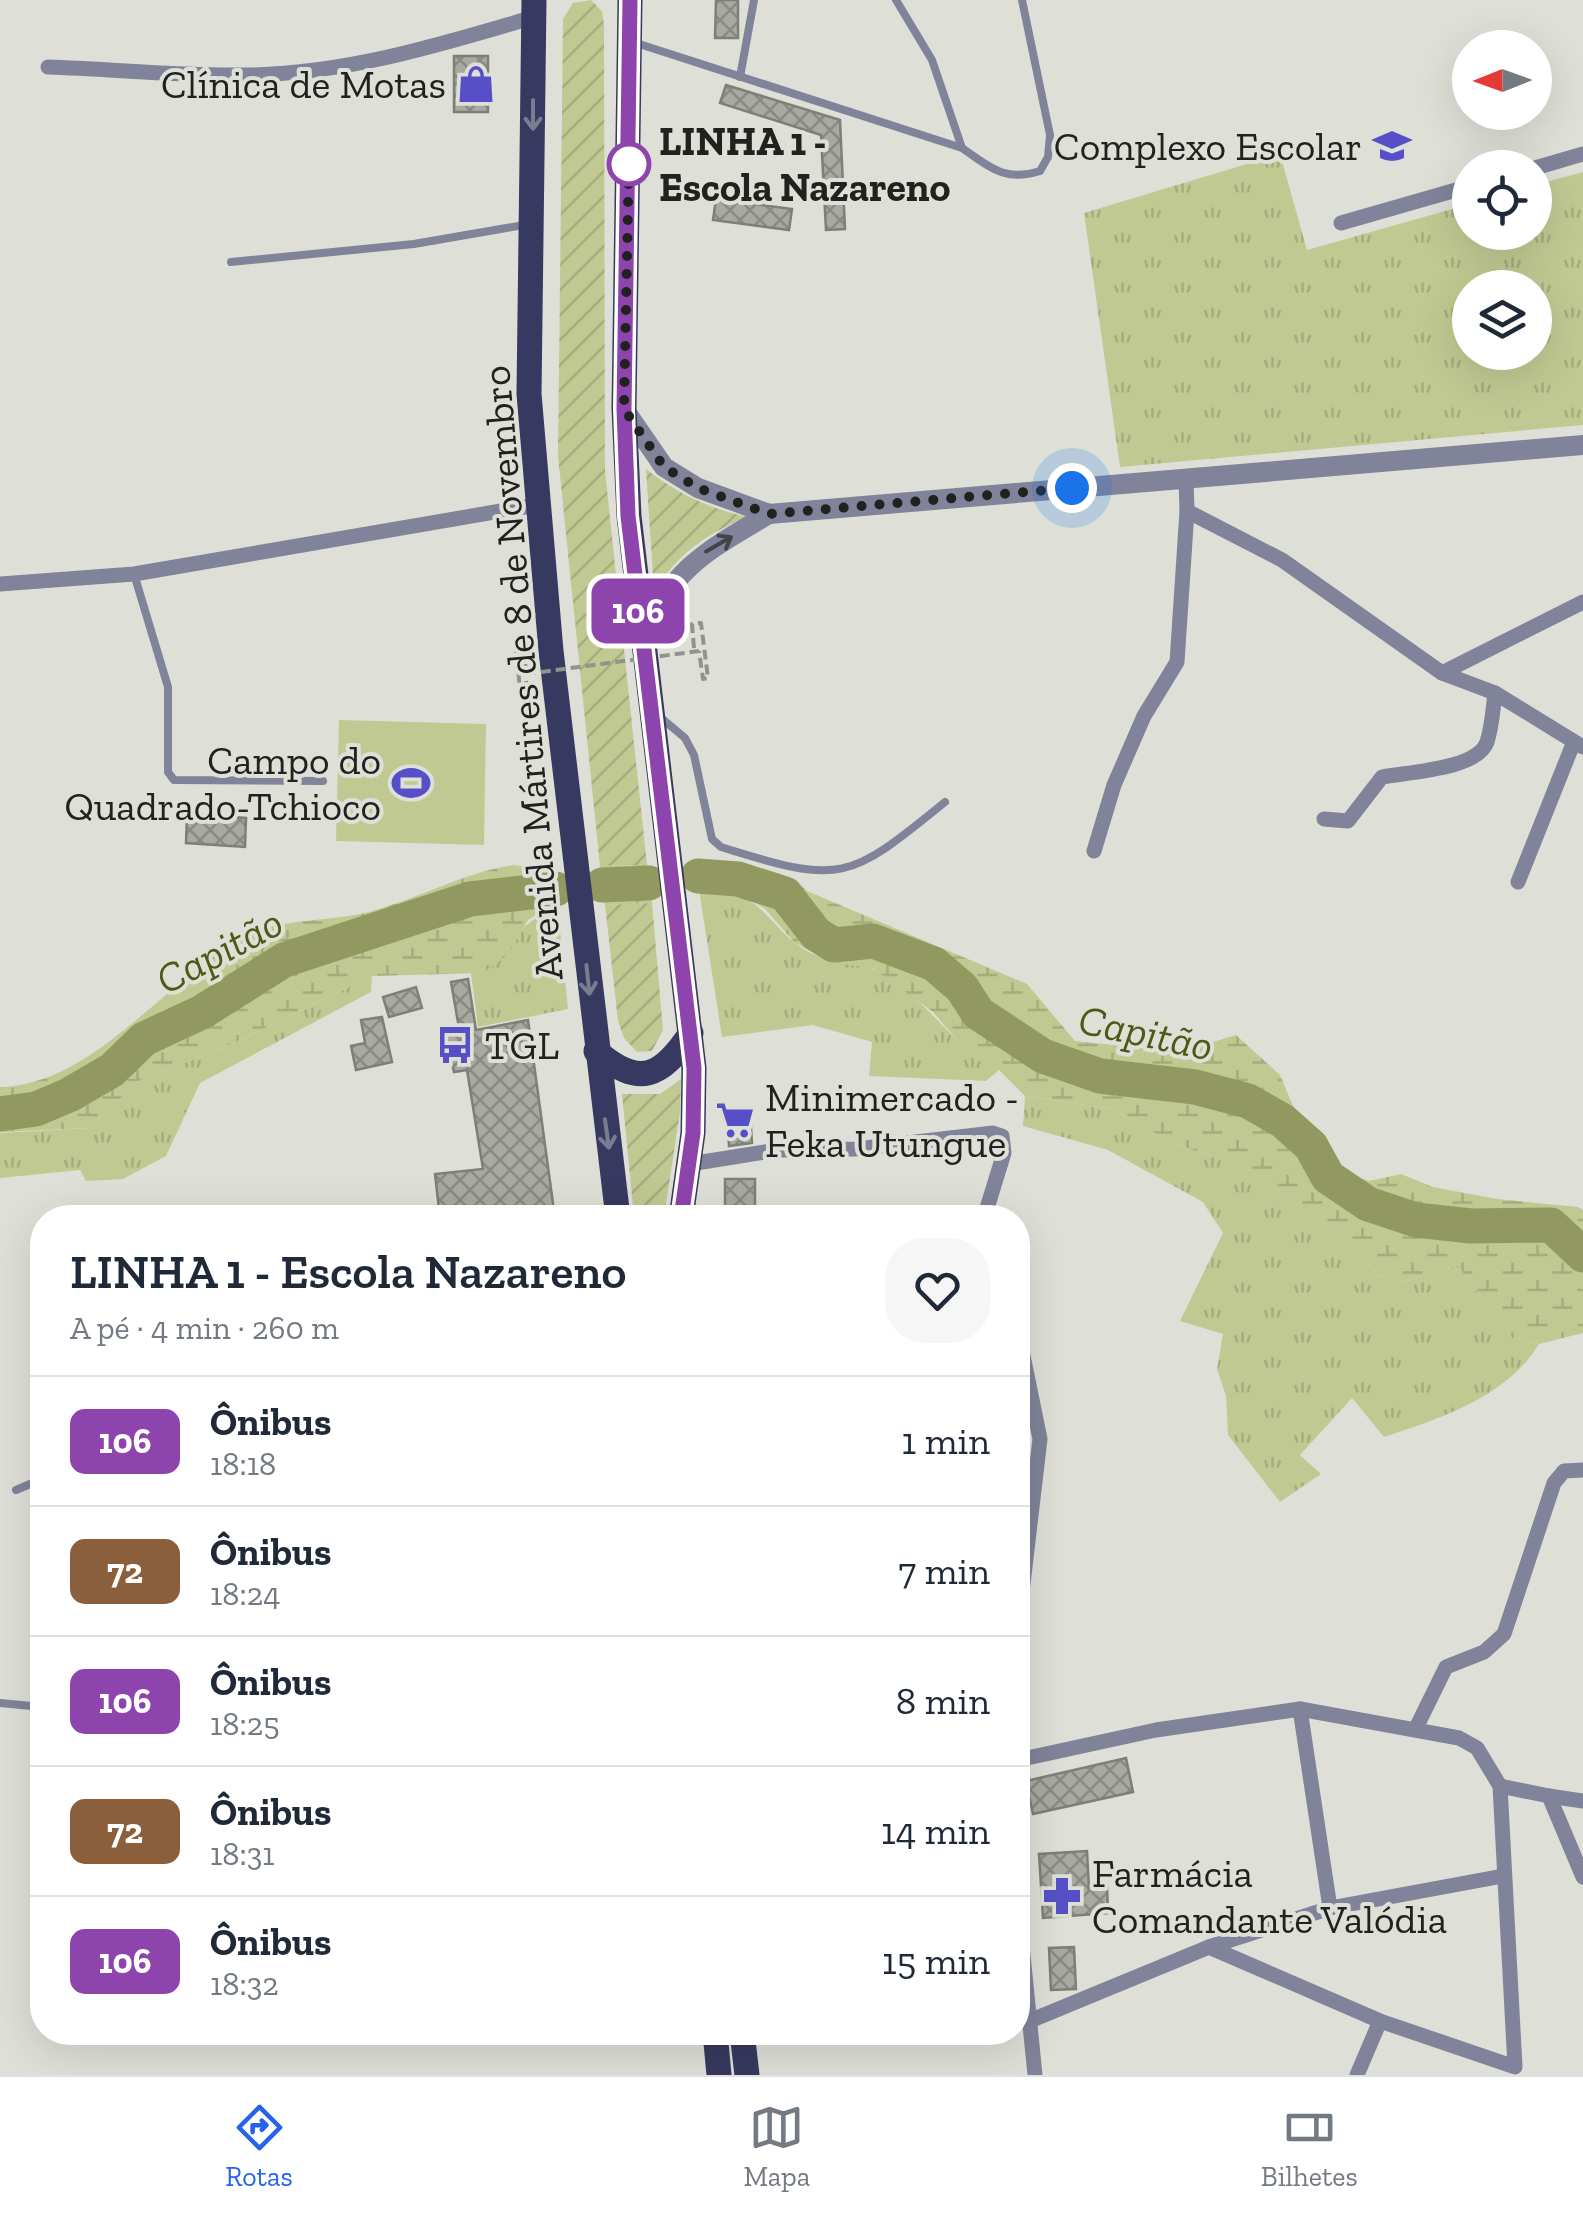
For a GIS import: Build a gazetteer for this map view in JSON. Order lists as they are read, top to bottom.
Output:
{
  "streets": {
    "main road": ["Avenida Mártires de 8 de Novembro"]
  },
  "water": ["Capitão"],
  "places": {
    "shop": ["Clínica de Motas"],
    "school or university": ["Complexo Escolar"],
    "other": ["LINHA 1 - Escola Nazareno"],
    "sports": ["Campo do Quadrado-Tchioco"],
    "bus stop": ["TGL"],
    "supermarket": ["Minimercado - Feka Utungue"],
    "pharmacy": ["Farmácia Comandante Valódia"]
  },
  "lines": ["bus line 106"],
  "north": "left",
  "page": {
    "on_map": "106",
    "heading": ["LINHA 1 - Escola Nazareno", "A pé · 4 min · 260 m"],
    "list": [
      {
        "mark": "106",
        "name": "Ônibus",
        "note": "18:18",
        "value": "1 min"
      },
      {
        "mark": "72",
        "name": "Ônibus",
        "note": "18:24",
        "value": "7 min"
      },
      {
        "mark": "106",
        "name": "Ônibus",
        "note": "18:25",
        "value": "8 min"
      },
      {
        "mark": "72",
        "name": "Ônibus",
        "note": "18:31",
        "value": "14 min"
      },
      {
        "mark": "106",
        "name": "Ônibus",
        "note": "18:32",
        "value": "15 min"
      }
    ],
    "tabs": ["Rotas", "Mapa", "Bilhetes"]
  }
}
